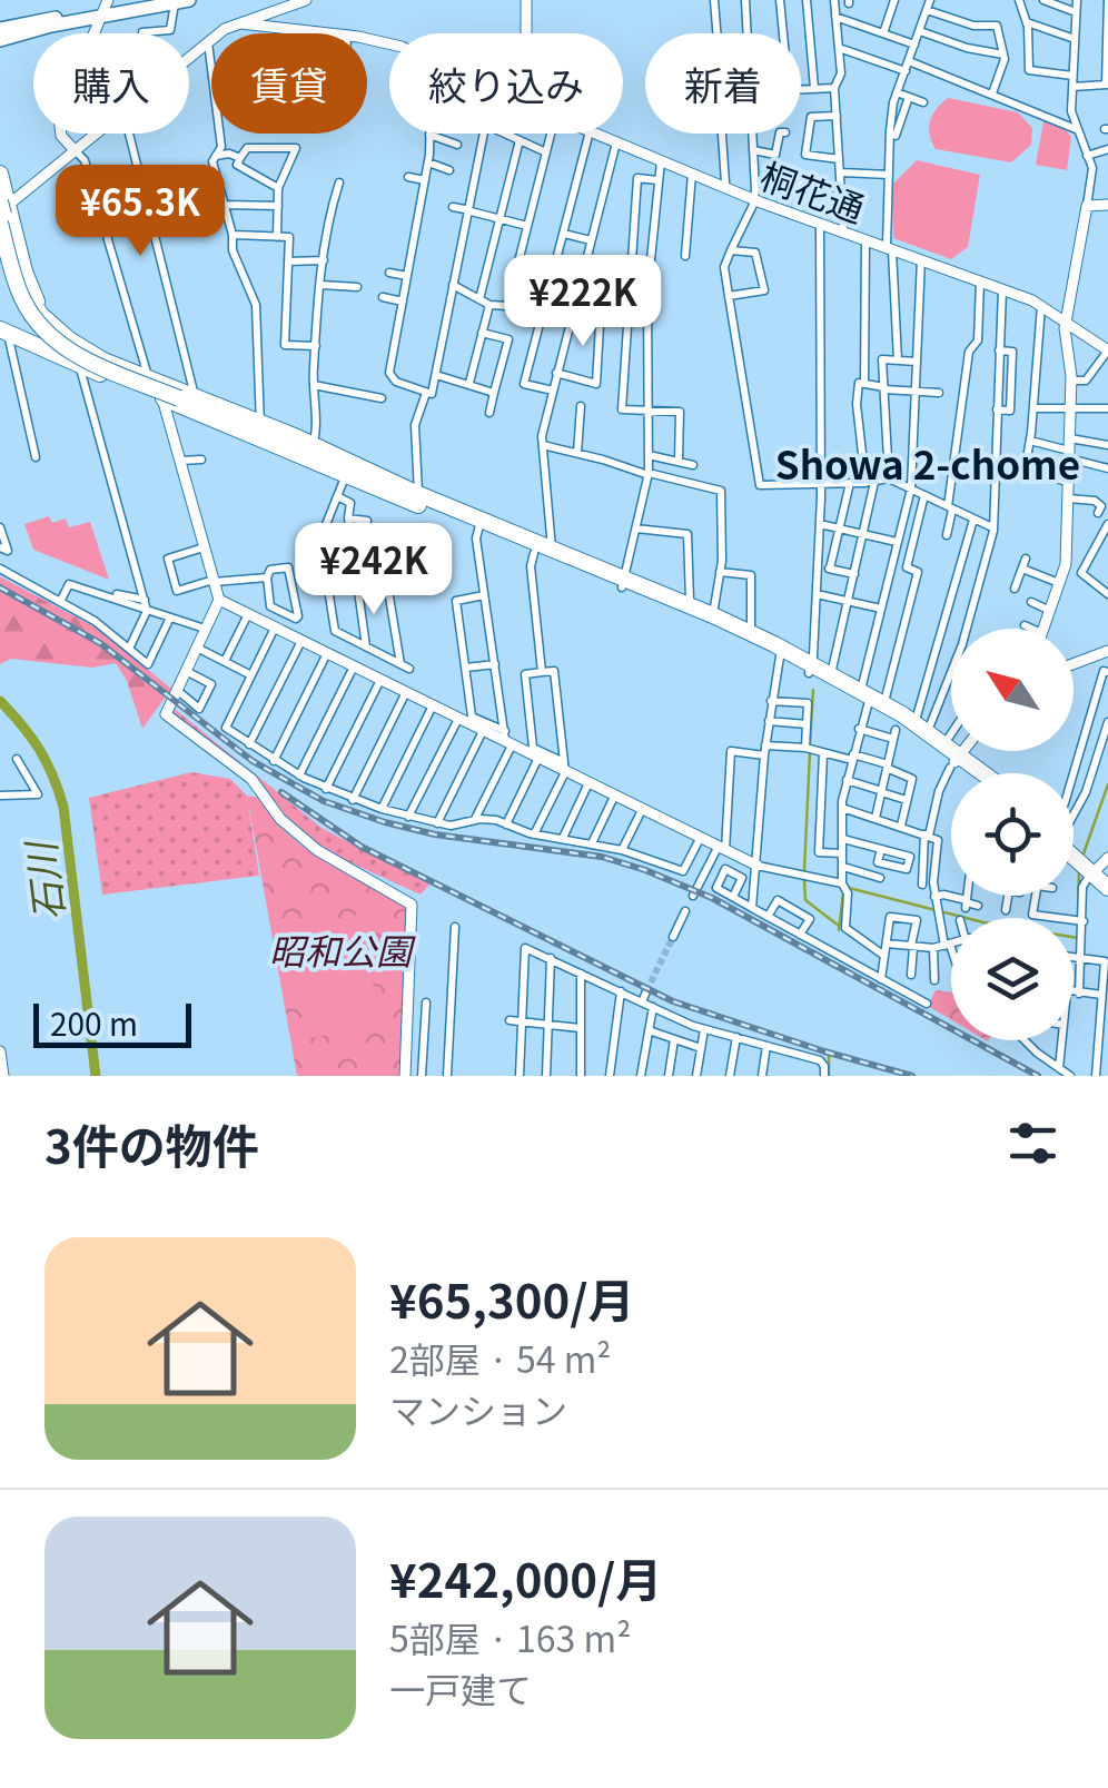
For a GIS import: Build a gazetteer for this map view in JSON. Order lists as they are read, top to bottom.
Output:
{
  "streets": {
    "street": ["桐花通"]
  },
  "districts": ["Showa 2-chome"],
  "water": ["石川"],
  "parks": ["昭和公園"],
  "scale_bar": "200 m",
  "north": "top left",
  "page": {
    "chip": [
      "購入",
      "賃貸",
      "絞り込み",
      "新着"
    ],
    "price": ["¥65.3K", "¥222K", "¥242K"],
    "scale": "200 m",
    "heading": "3件の物件",
    "list": [
      {
        "name": "¥65,300/月",
        "note": "2部屋 · 54 m² · マンション"
      },
      {
        "name": "¥242,000/月",
        "note": "5部屋 · 163 m² · 一戸建て"
      }
    ]
  }
}
